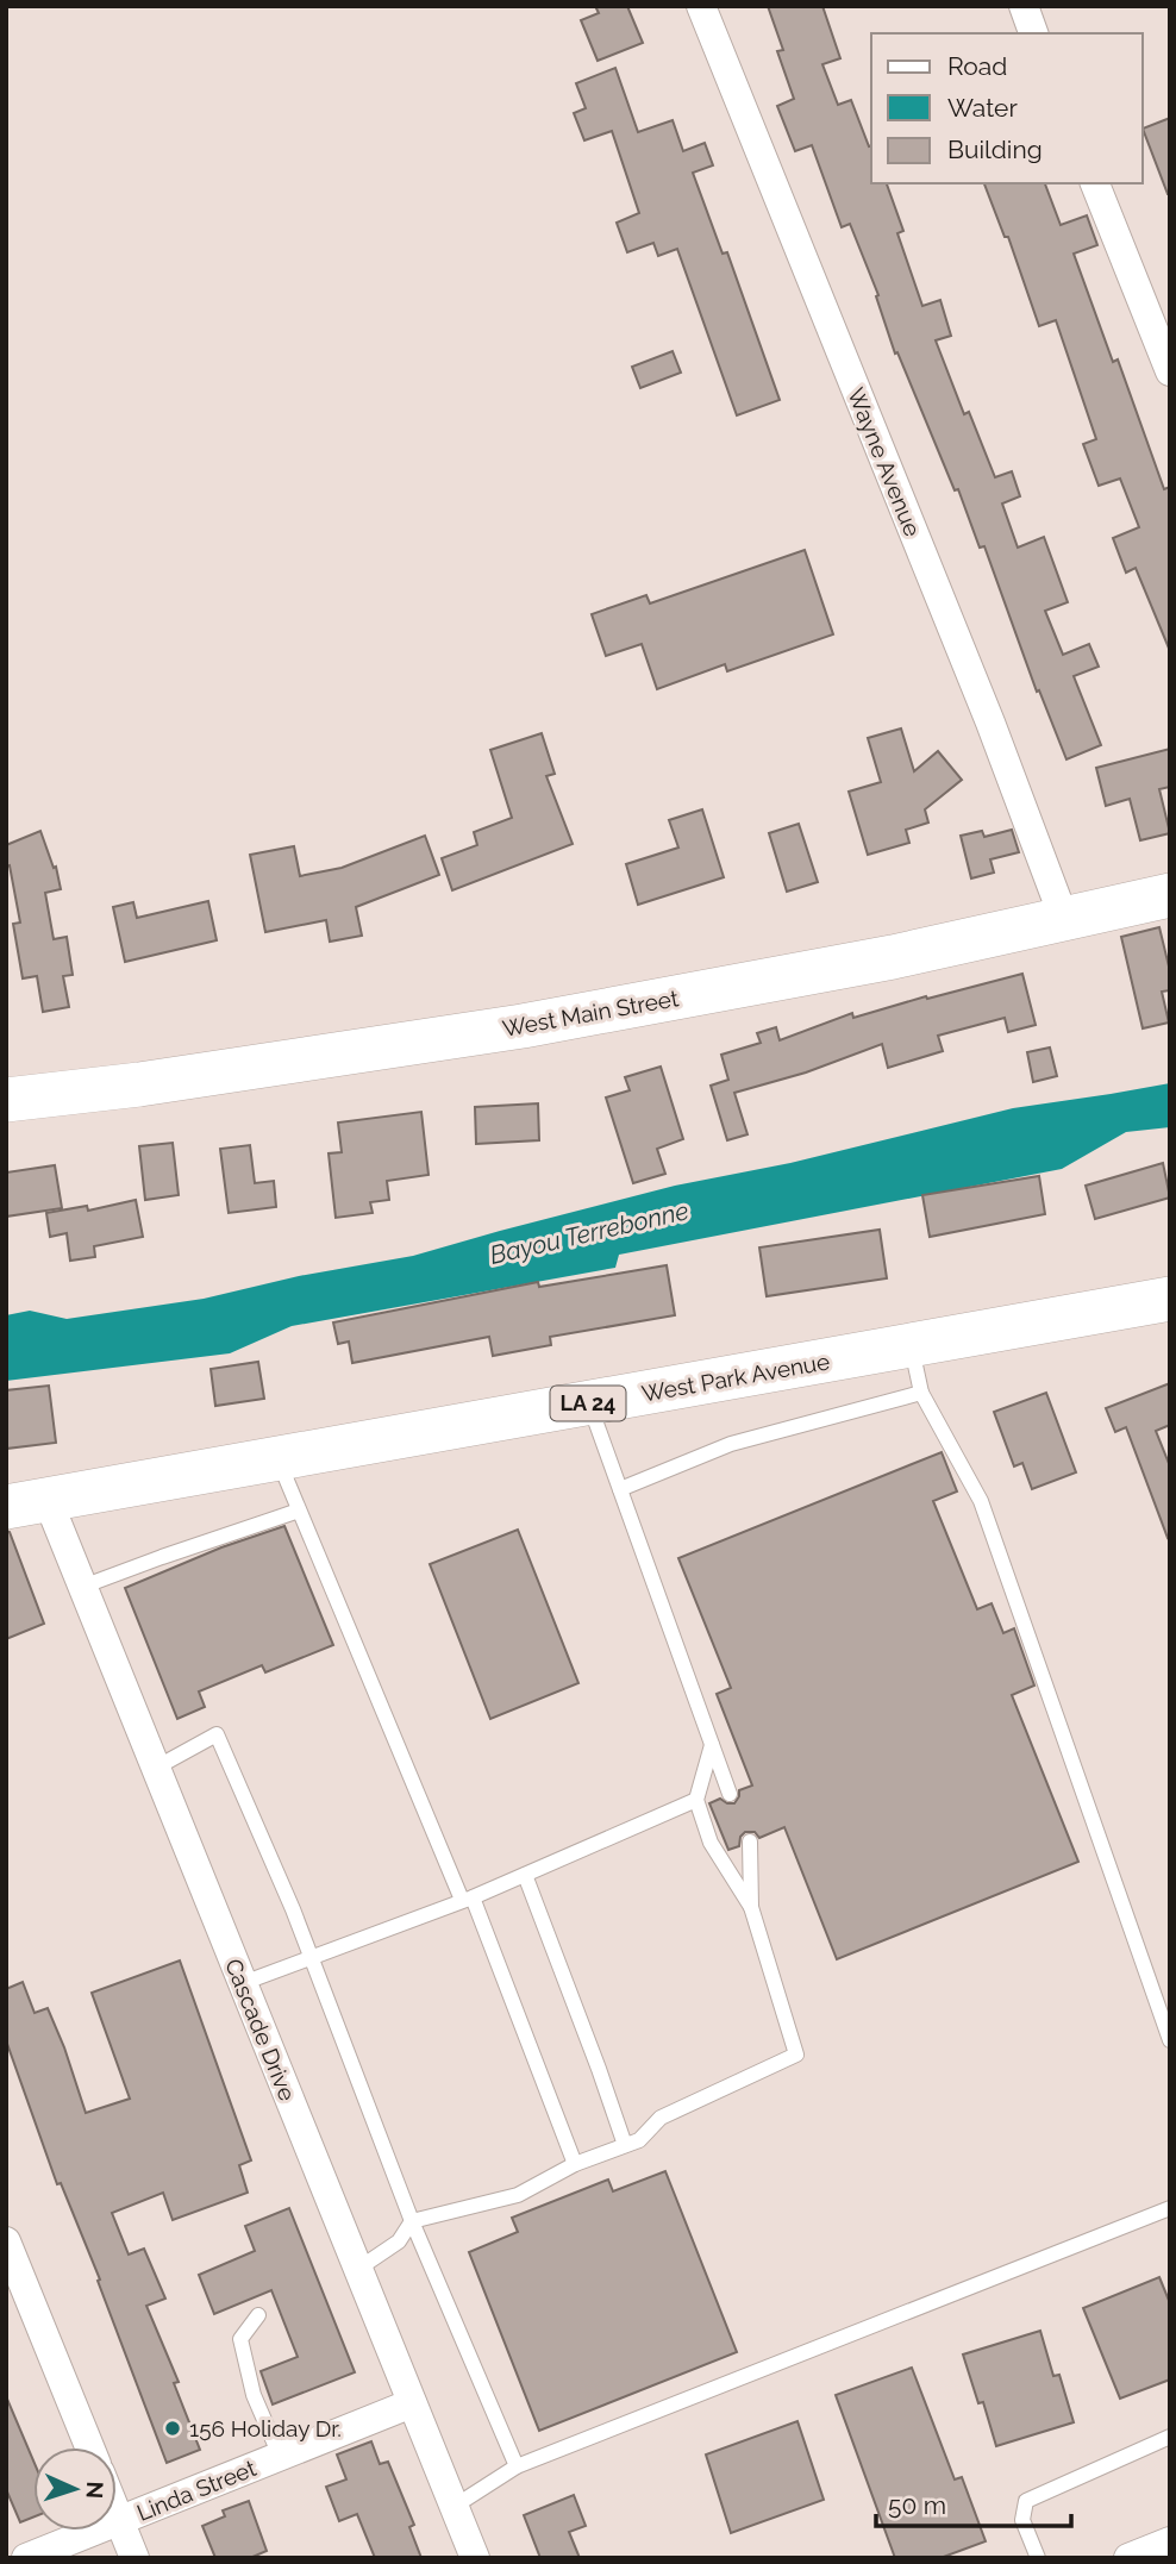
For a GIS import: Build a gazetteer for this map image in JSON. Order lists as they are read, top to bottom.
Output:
{
  "streets": {
    "main road": ["West Main Street", "West Park Avenue", "LA 24"],
    "street": ["Wayne Avenue", "Cascade Drive", "Linda Street"]
  },
  "crossings": [
    ["Wayne Avenue", "West Main Street"],
    ["West Park Avenue", "Cascade Drive"],
    ["Cascade Drive", "Linda Street"]
  ],
  "water": ["Bayou Terrebonne"],
  "places": ["156 Holiday Dr."],
  "legend": ["Road", "Water", "Building"],
  "scale_bar": "50 m",
  "north": "right"
}
